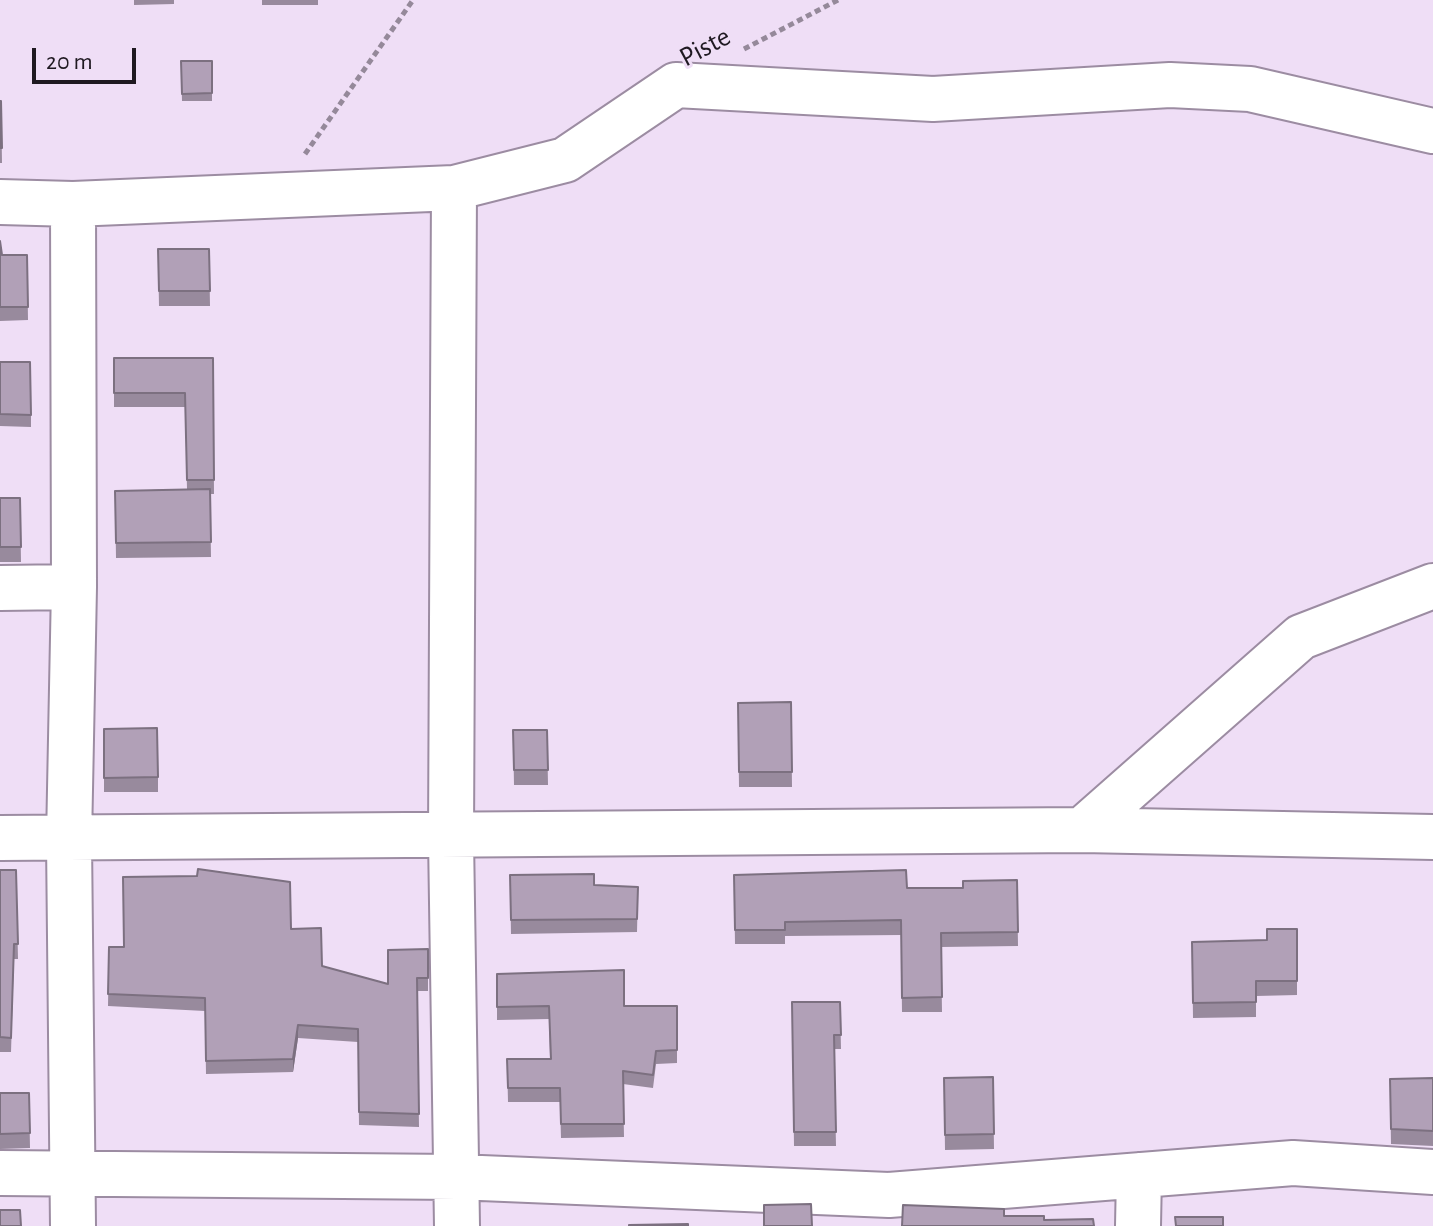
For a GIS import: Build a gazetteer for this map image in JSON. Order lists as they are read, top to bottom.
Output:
{
  "streets": {
    "path": ["Piste"]
  },
  "scale_bar": "20 m"
}
